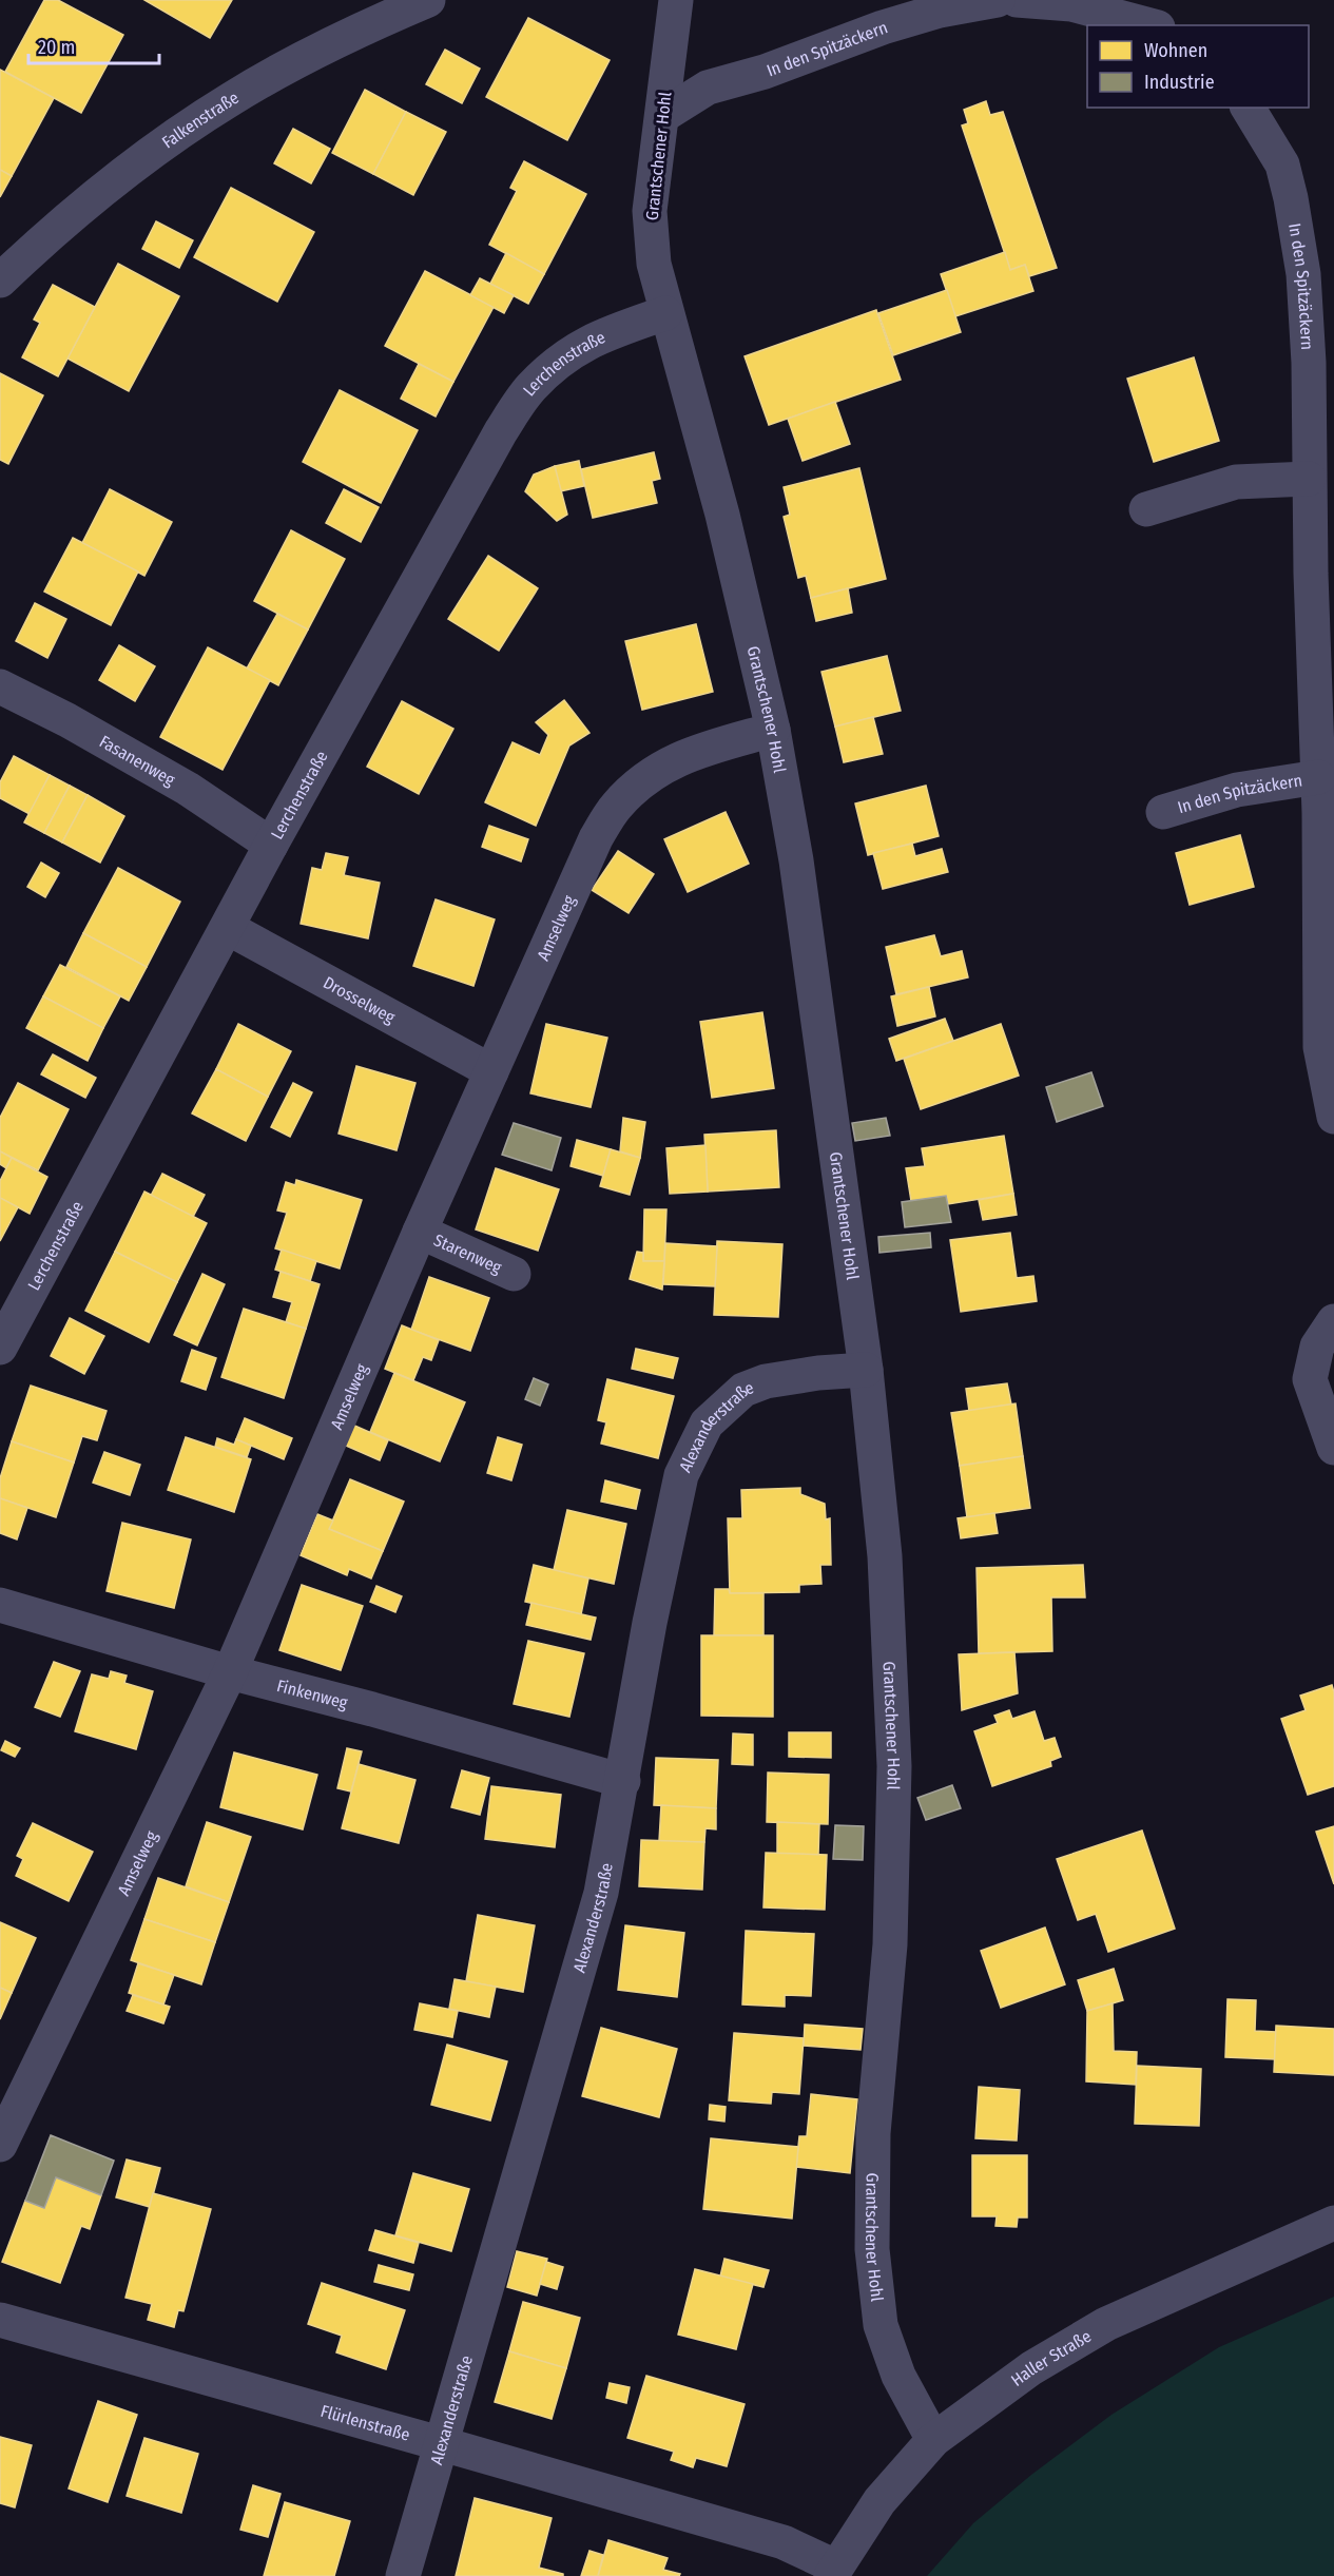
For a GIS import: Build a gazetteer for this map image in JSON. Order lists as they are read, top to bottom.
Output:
{
  "streets": {
    "street": [
      "In den Spitzäckern",
      "Falkenstraße",
      "Grantschener Hohl",
      "Lerchenstraße",
      "Fasanenweg",
      "Amselweg",
      "Drosselweg",
      "Starenweg",
      "Alexanderstraße",
      "Finkenweg",
      "Haller Straße",
      "Flürlenstraße"
    ]
  },
  "crossings": [
    ["In den Spitzäckern", "Grantschener Hohl"],
    ["Grantschener Hohl", "Lerchenstraße"],
    ["Grantschener Hohl", "Amselweg"],
    ["Grantschener Hohl", "Alexanderstraße"],
    ["Grantschener Hohl", "Haller Straße"],
    ["Lerchenstraße", "Fasanenweg"],
    ["Lerchenstraße", "Drosselweg"],
    ["Amselweg", "Drosselweg"],
    ["Amselweg", "Starenweg"],
    ["Amselweg", "Finkenweg"],
    ["Alexanderstraße", "Finkenweg"],
    ["Alexanderstraße", "Flürlenstraße"],
    ["Haller Straße", "Flürlenstraße"]
  ],
  "legend": ["Wohnen", "Industrie"],
  "scale_bar": "20 m"
}
